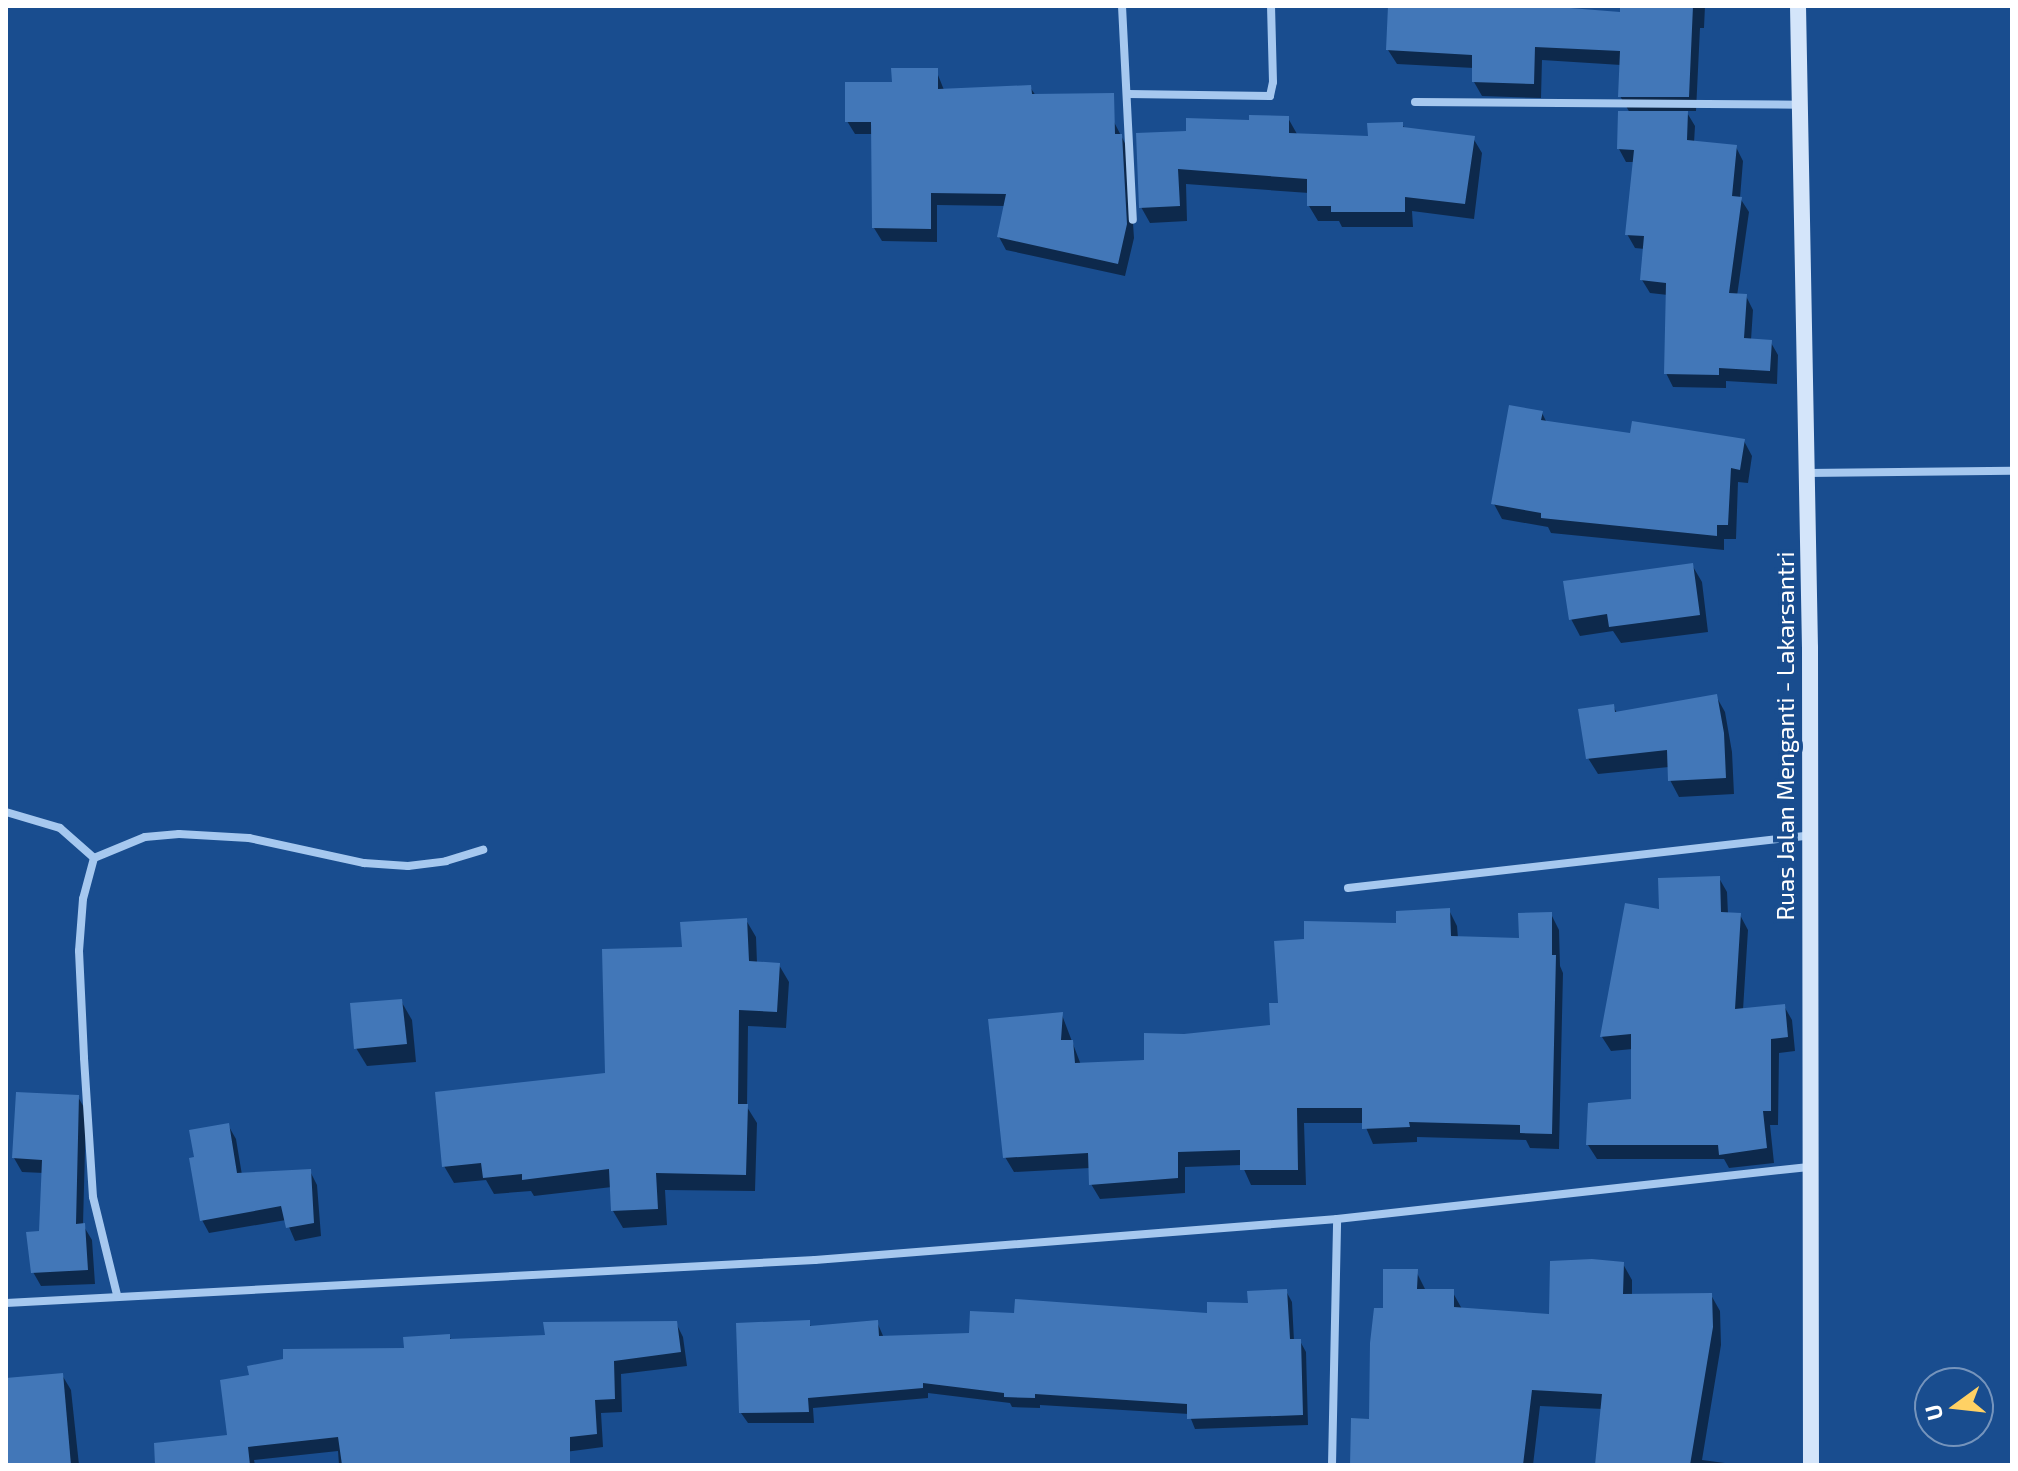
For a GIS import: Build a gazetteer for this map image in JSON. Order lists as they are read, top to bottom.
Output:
{
  "streets": {
    "main road": ["Ruas Jalan Menganti - Lakarsantri"]
  },
  "north": "left"
}
